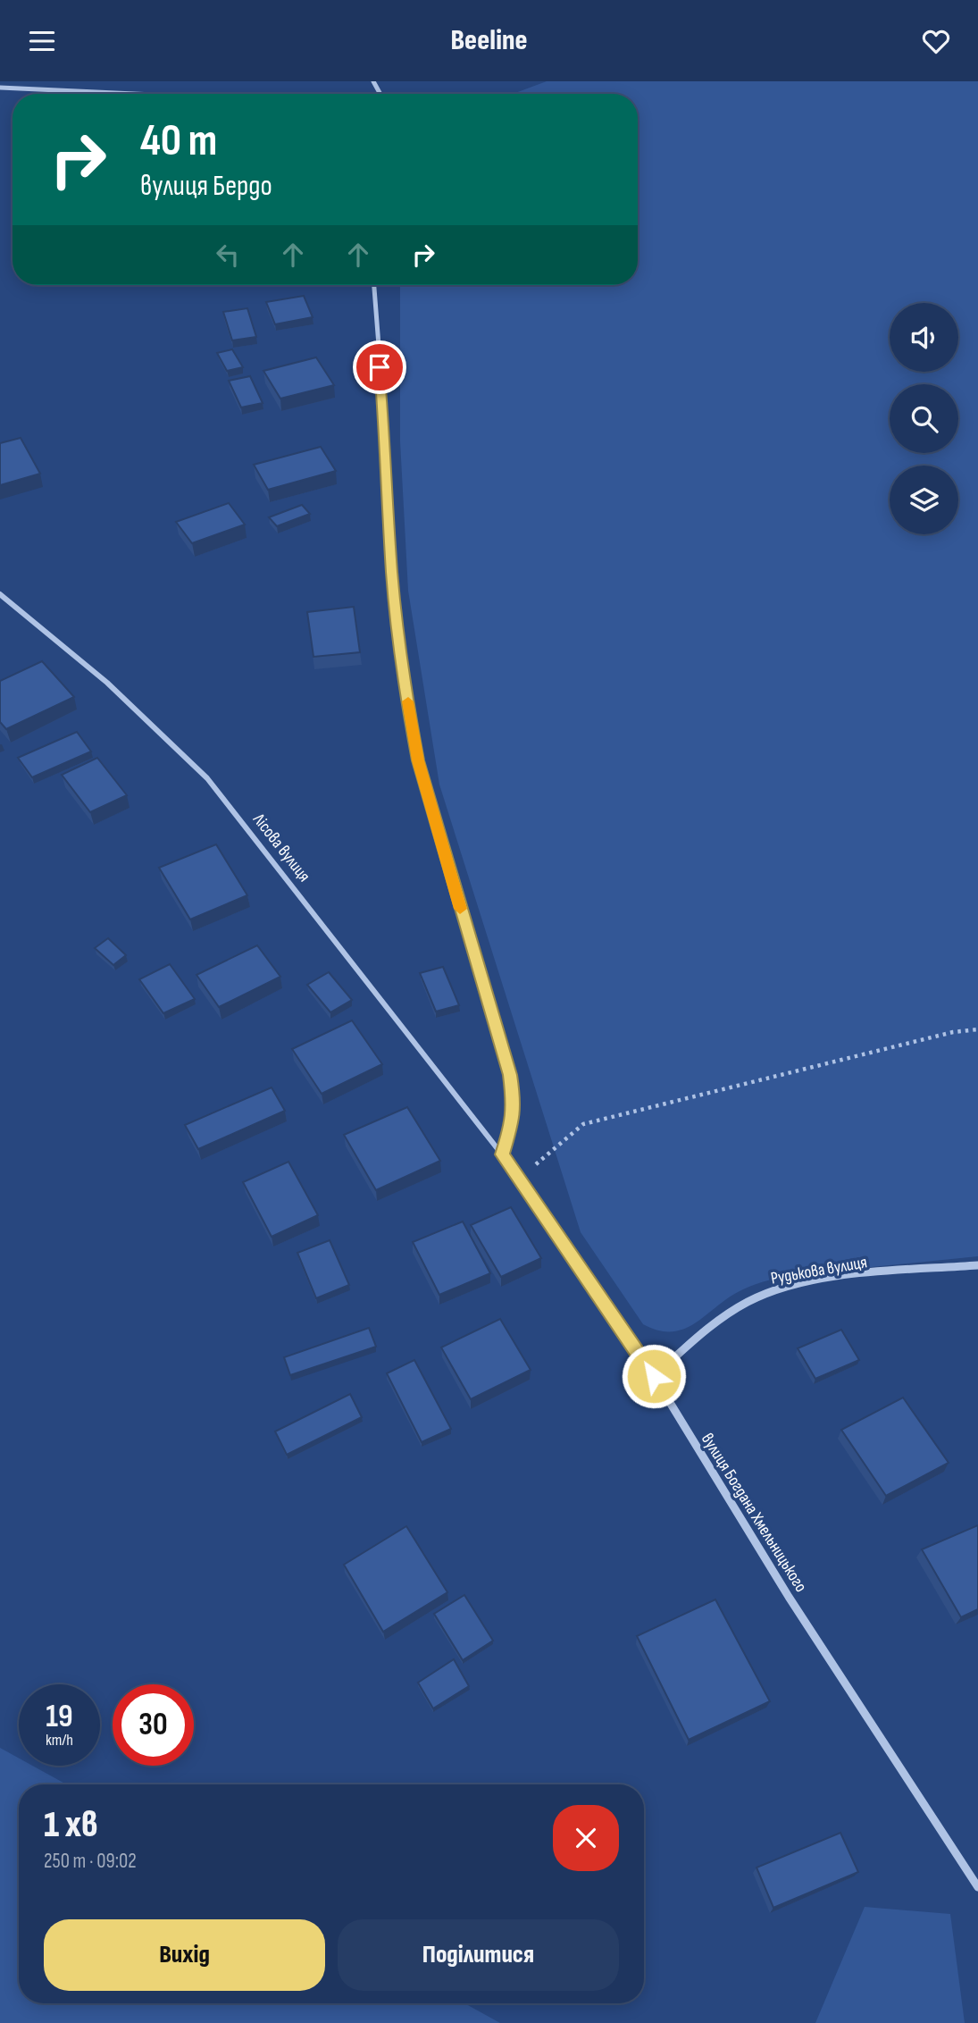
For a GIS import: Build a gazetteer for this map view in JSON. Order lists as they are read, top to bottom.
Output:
{
  "streets": {
    "street": ["Лісова вулиця", "Рудькова вулиця", "вулиця Богдана Хмельницького"]
  },
  "crossings": [
    ["Лісова вулиця", "вулиця Богдана Хмельницького"],
    ["Рудькова вулиця", "вулиця Богдана Хмельницького"]
  ],
  "page": {
    "header": "Beeline",
    "turn": ["40 m", "вулиця Бердо"],
    "speed": "19 km/h",
    "limit": "30",
    "heading": ["1 хв", "250 m · 09:02"],
    "buttons": ["Вихід", "Поділитися"]
  }
}
